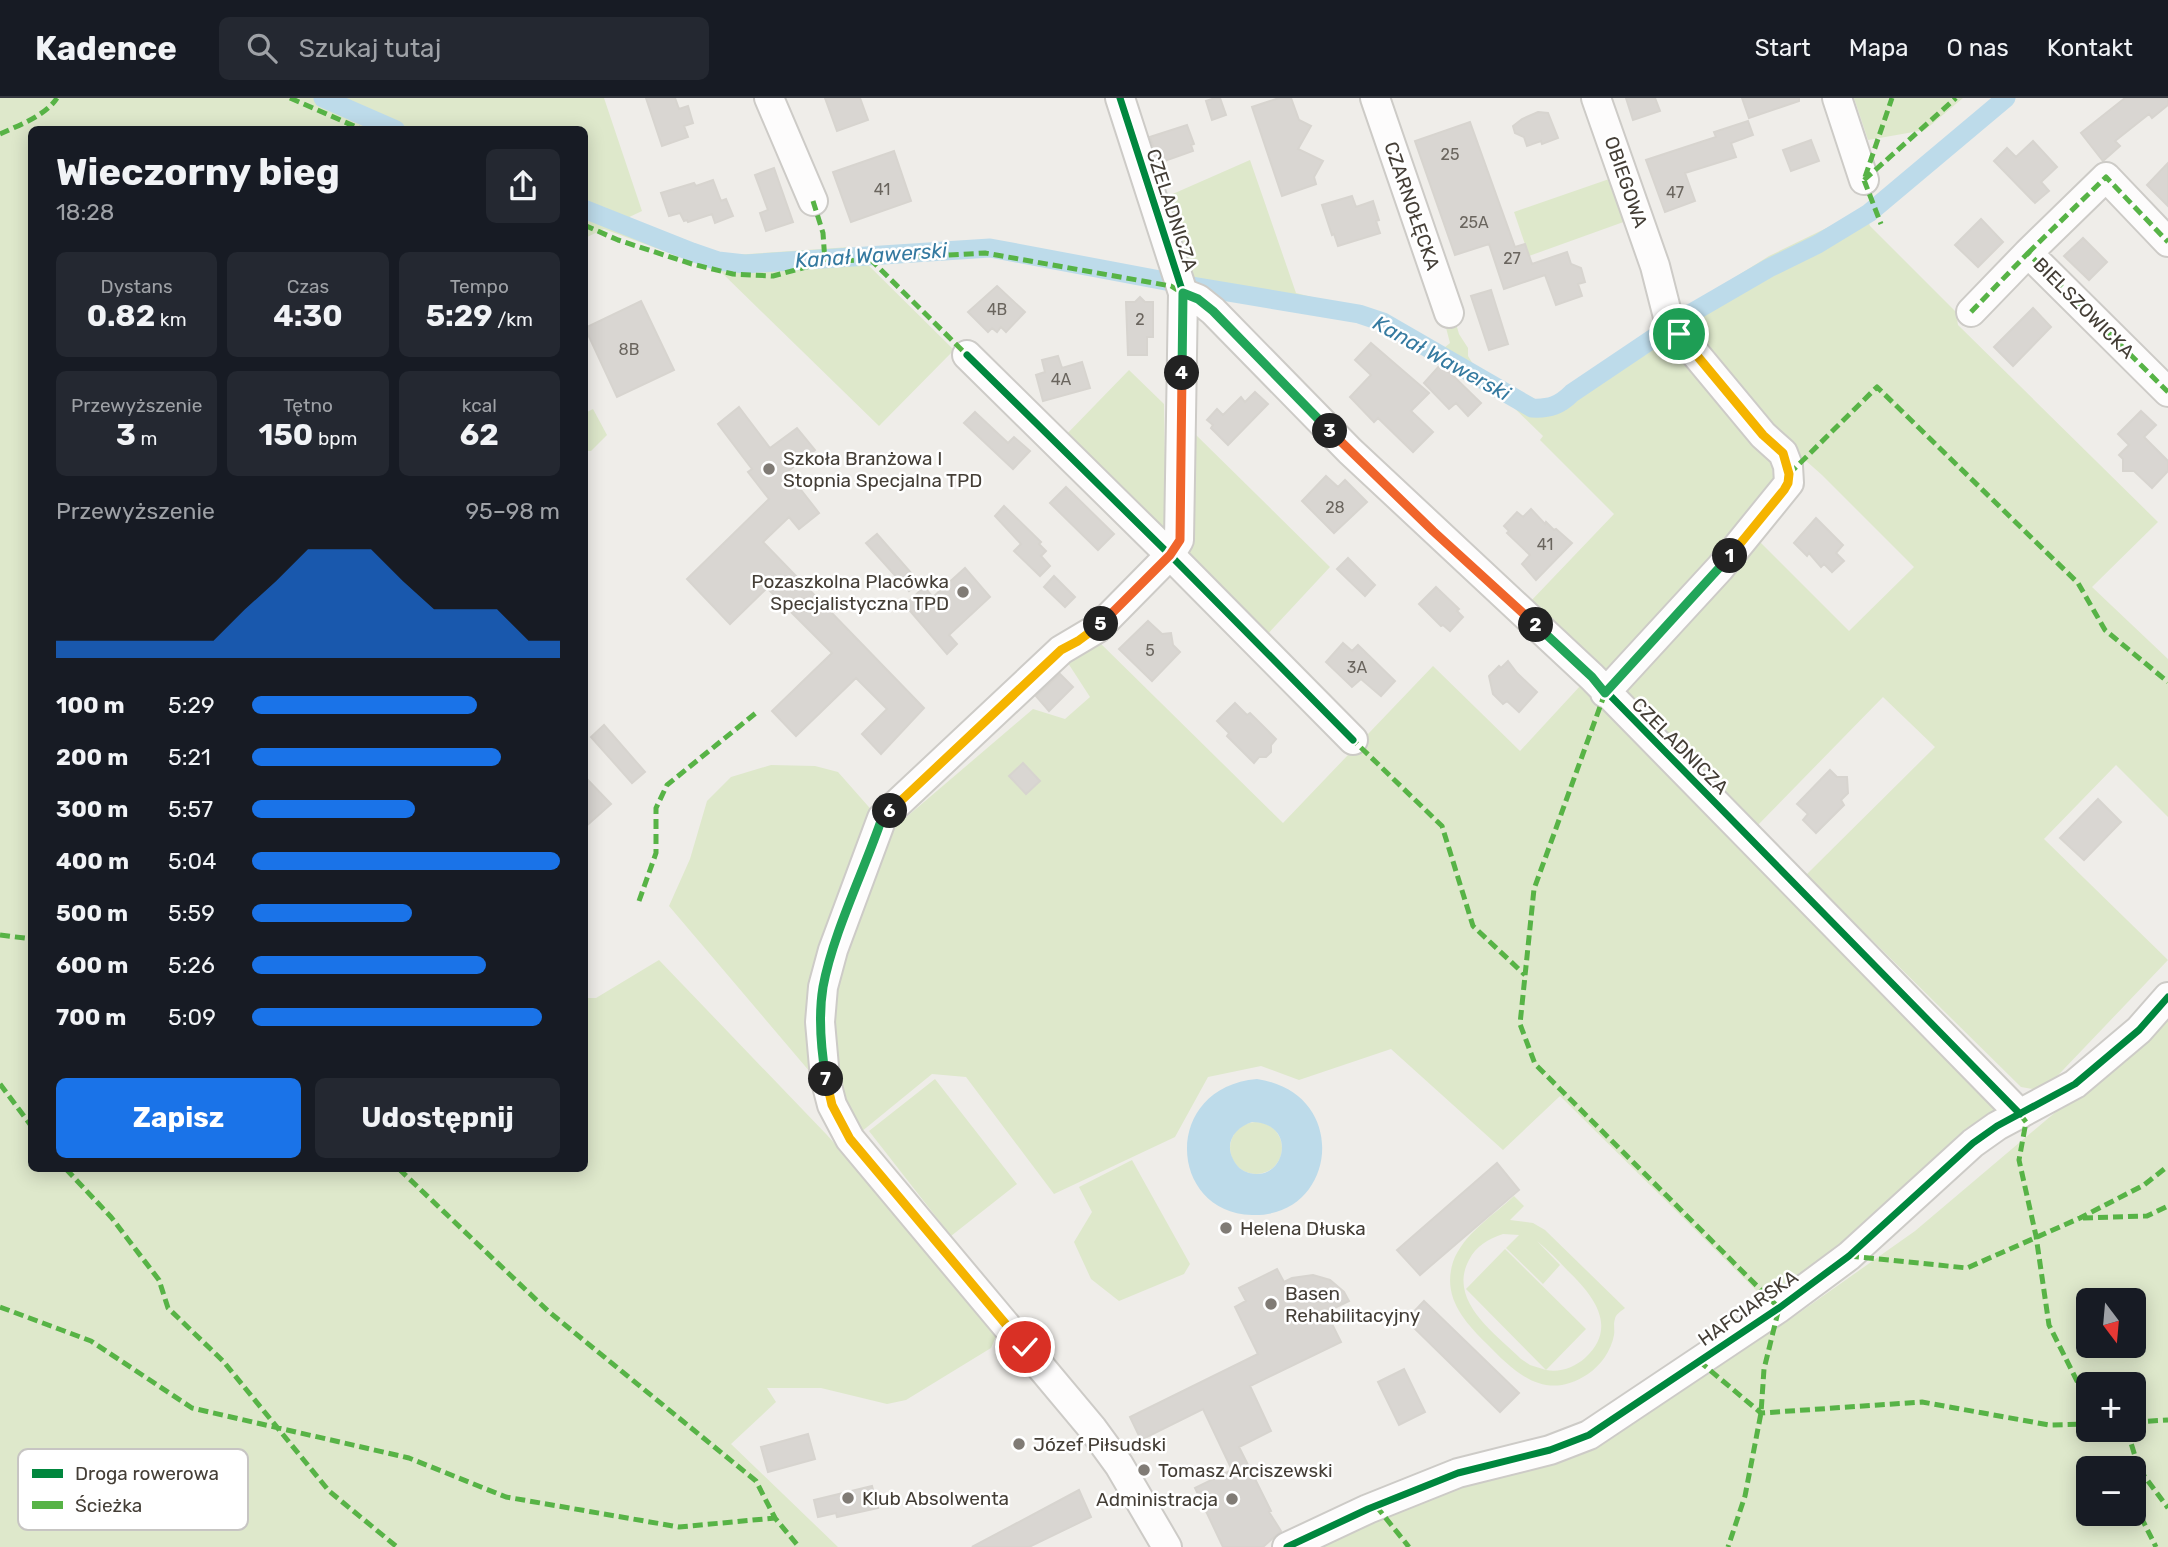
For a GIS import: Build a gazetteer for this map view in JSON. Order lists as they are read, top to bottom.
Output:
{
  "streets": {
    "street": [
      "OBIEGOWA",
      "CZARNOŁĘCKA",
      "CZELADNICZA",
      "BIELSZOWICKA",
      "HAFCIARSKA"
    ]
  },
  "crossings": [
    ["OBIEGOWA", "CZELADNICZA"],
    ["CZELADNICZA", "HAFCIARSKA"]
  ],
  "water": ["Kanał Wawerski"],
  "places": [
    "Szkoła Branżowa I Stopnia Specjalna TPD",
    "Pozaszkolna Placówka Specjalistyczna TPD",
    "Helena Dłuska",
    "Basen Rehabilitacyjny",
    "Józef Piłsudski",
    "Tomasz Arciszewski",
    "Klub Absolwenta",
    "Administracja"
  ],
  "house_numbers": [
    "25",
    "41",
    "47",
    "25A",
    "27",
    "4B",
    "2",
    "8B",
    "4A",
    "28",
    "41",
    "5",
    "3A"
  ],
  "legend": ["Droga rowerowa", "Ścieżka"],
  "north": "bottom",
  "page": {
    "header": "Kadence",
    "search": "Szukaj tutaj",
    "nav": [
      "Start",
      "Mapa",
      "O nas",
      "Kontakt"
    ],
    "heading": ["Wieczorny bieg", "18:28"],
    "stats": [
      ["Dystans", "0.82 km"],
      ["Czas", "4:30"],
      ["Tempo", "5:29 /km"],
      ["Przewyższenie", "3 m"],
      ["Tętno", "150 bpm"],
      ["kcal", "62"]
    ],
    "pins": [
      "4",
      "3",
      "1",
      "5",
      "2",
      "6",
      "7"
    ],
    "chart": ["Przewyższenie", "95–98 m"],
    "list": [
      {
        "name": "100 m",
        "note": "5:29"
      },
      {
        "name": "200 m",
        "note": "5:21"
      },
      {
        "name": "300 m",
        "note": "5:57"
      },
      {
        "name": "400 m",
        "note": "5:04"
      },
      {
        "name": "500 m",
        "note": "5:59"
      },
      {
        "name": "600 m",
        "note": "5:26"
      },
      {
        "name": "700 m",
        "note": "5:09"
      }
    ],
    "buttons": ["Zapisz", "Udostępnij"],
    "map_buttons": ["+", "−"]
  }
}
